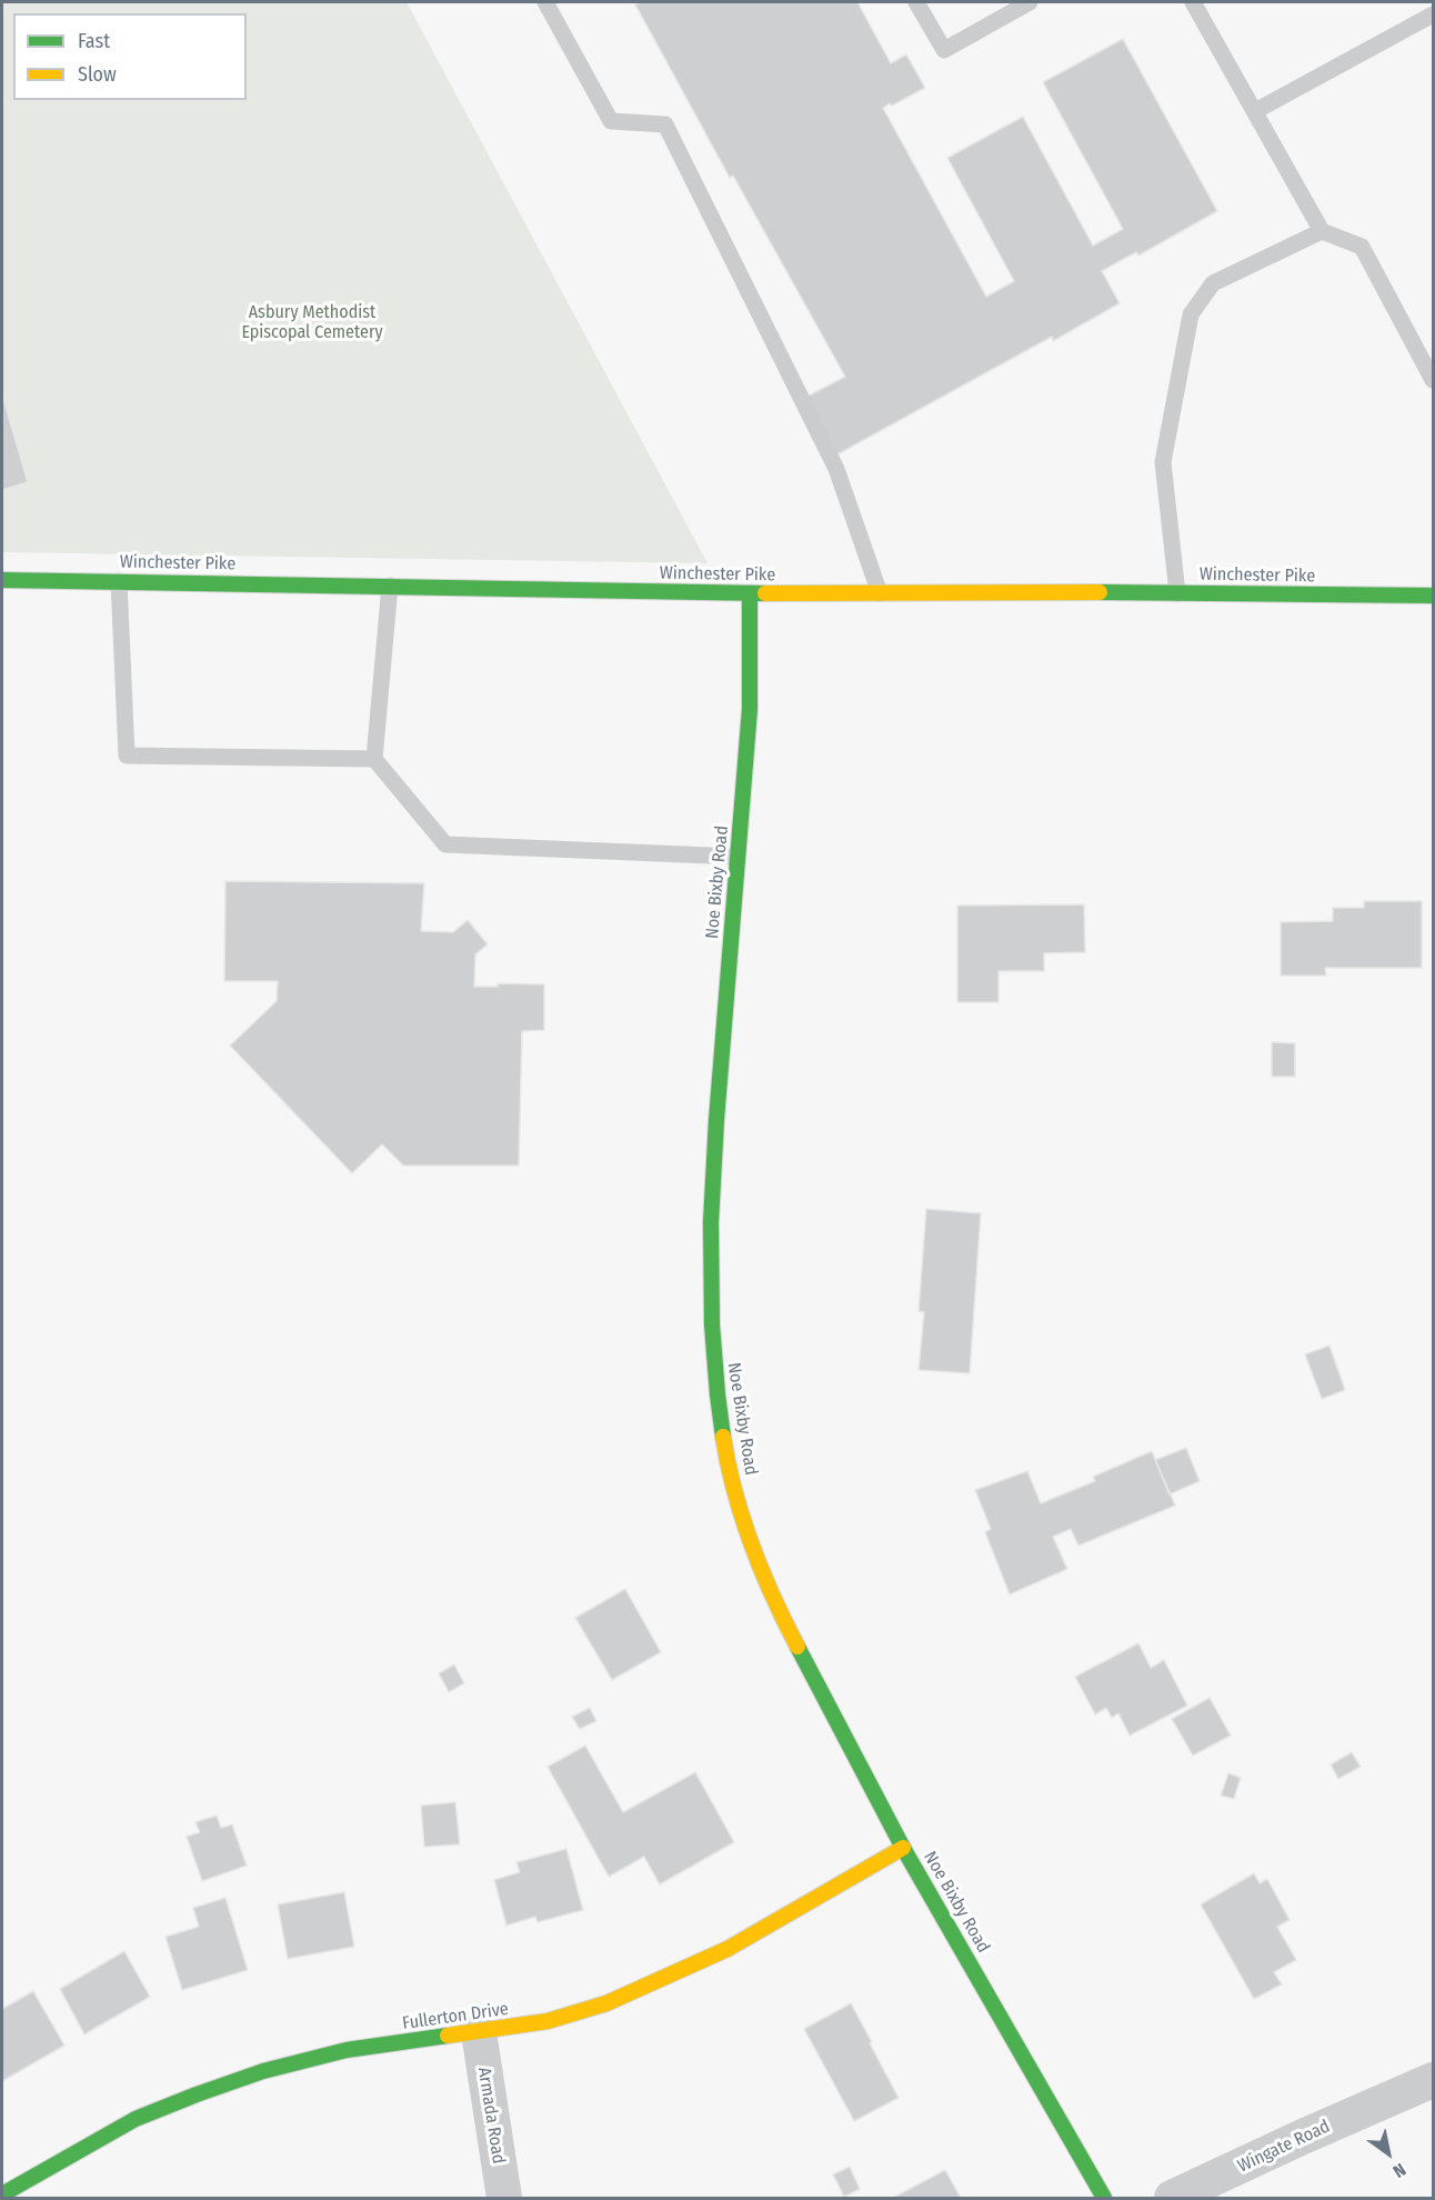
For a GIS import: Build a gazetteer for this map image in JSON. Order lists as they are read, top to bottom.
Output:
{
  "streets": {
    "street": [
      "Winchester Pike",
      "Noe Bixby Road",
      "Fullerton Drive",
      "Armada Road",
      "Wingate Road"
    ]
  },
  "crossings": [
    ["Winchester Pike", "Noe Bixby Road"],
    ["Noe Bixby Road", "Fullerton Drive"],
    ["Fullerton Drive", "Armada Road"]
  ],
  "parks": ["Asbury Methodist Episcopal Cemetery"],
  "legend": ["Fast", "Slow"],
  "north": "bottom right"
}
